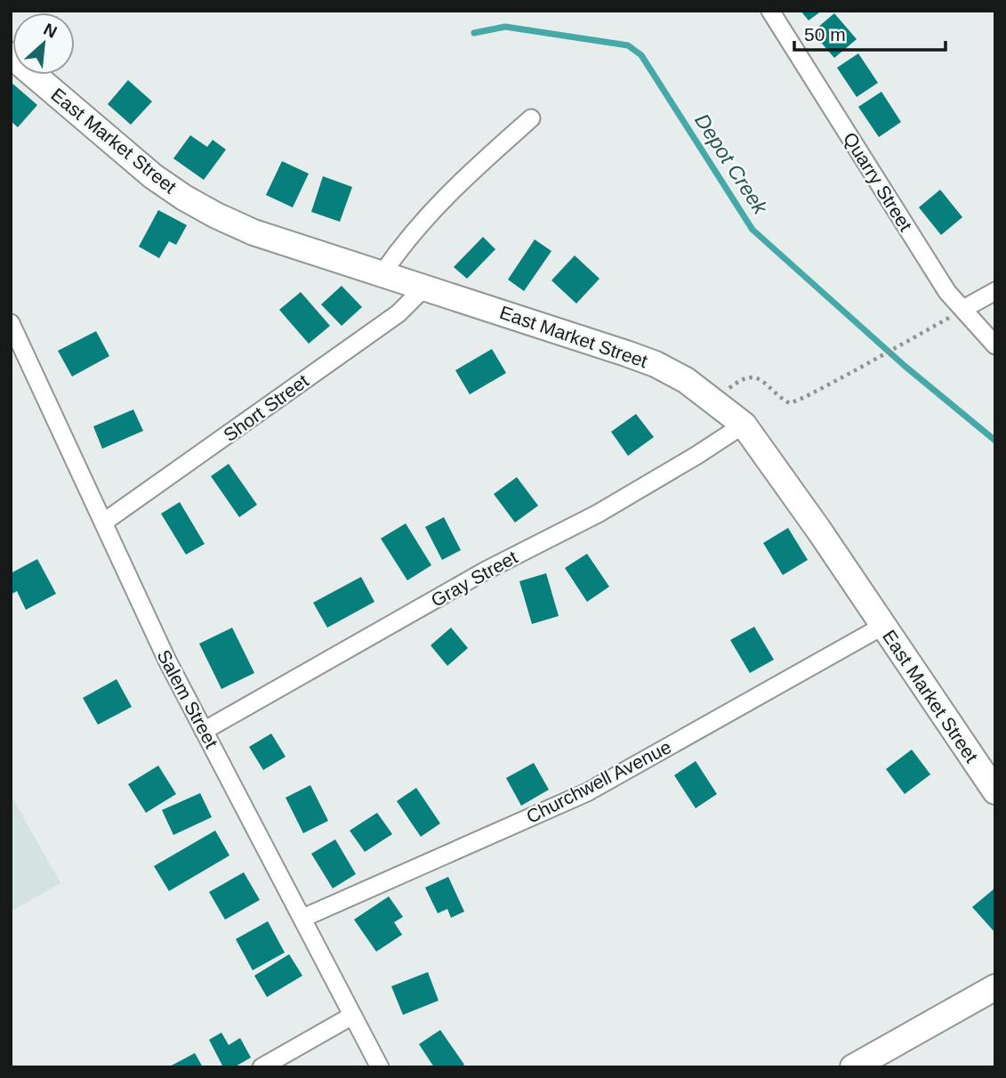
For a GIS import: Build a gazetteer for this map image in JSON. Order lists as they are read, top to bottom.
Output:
{
  "streets": {
    "street": [
      "East Market Street",
      "Quarry Street",
      "Short Street",
      "Gray Street",
      "Salem Street",
      "Churchwell Avenue"
    ]
  },
  "crossings": [
    ["East Market Street", "Short Street"],
    ["East Market Street", "Gray Street"],
    ["East Market Street", "Churchwell Avenue"],
    ["Short Street", "Salem Street"],
    ["Gray Street", "Salem Street"],
    ["Salem Street", "Churchwell Avenue"]
  ],
  "water": ["Depot Creek"],
  "scale_bar": "50 m",
  "north": "top right"
}
